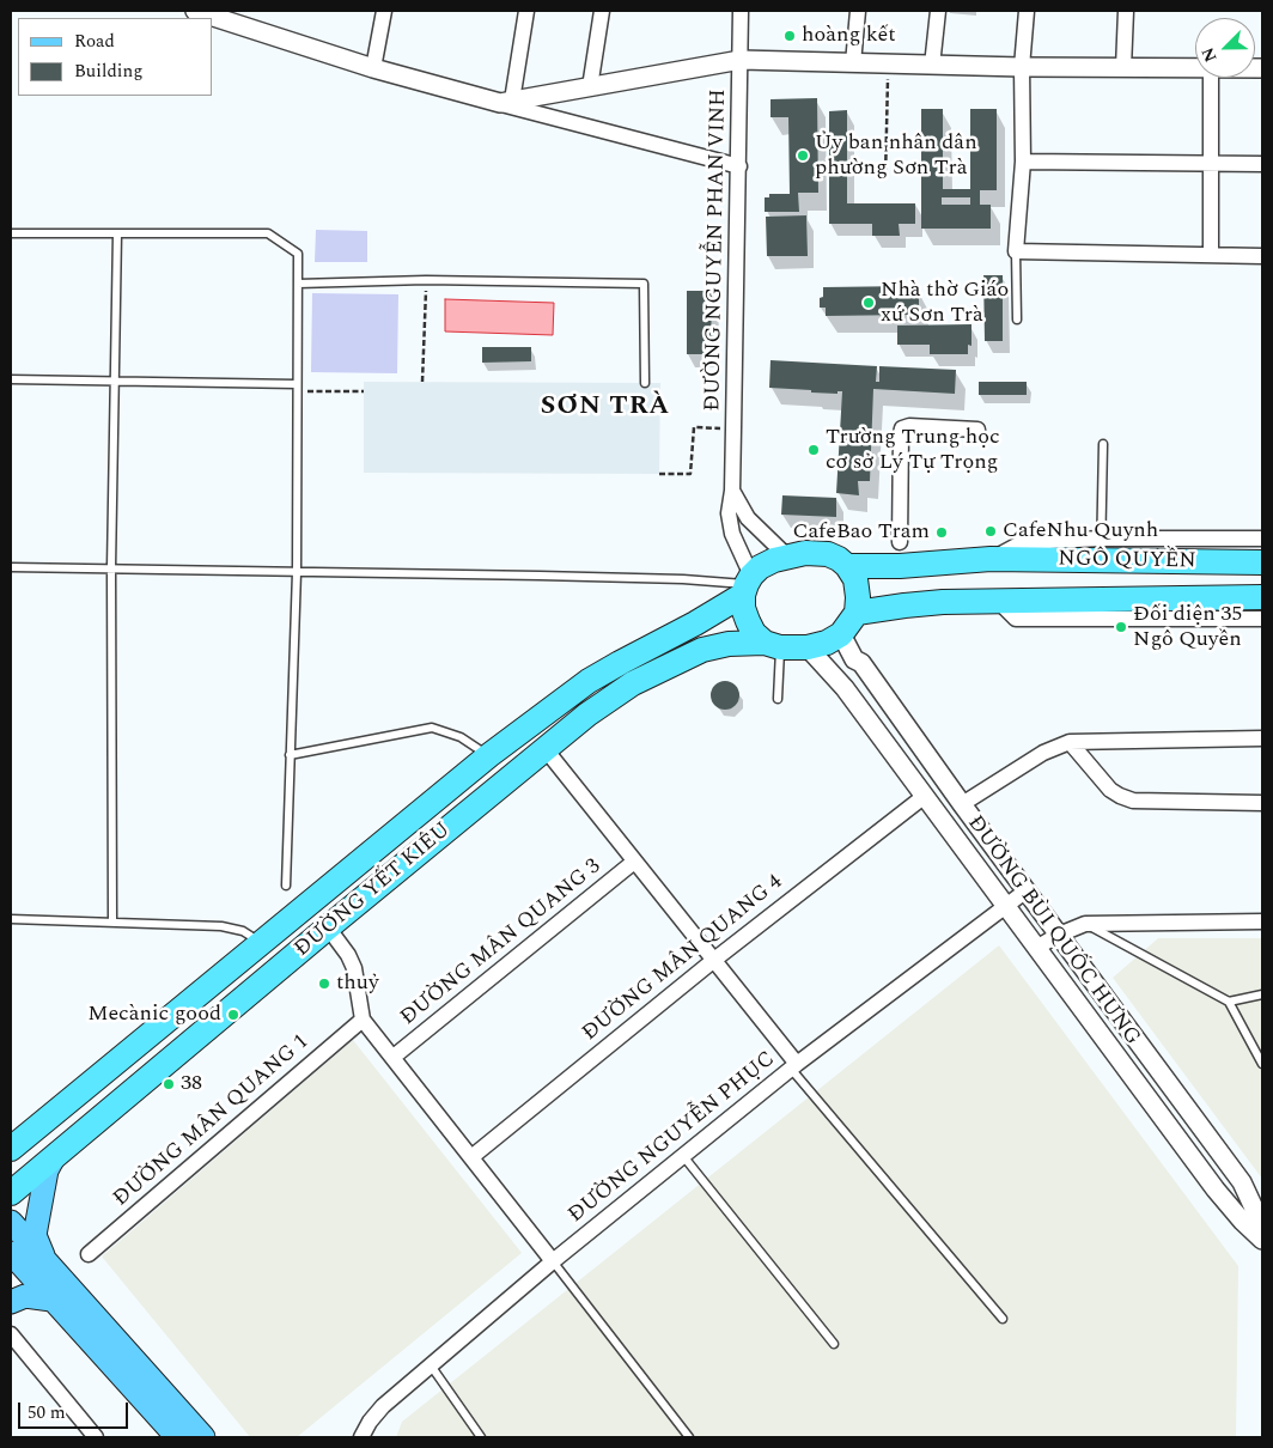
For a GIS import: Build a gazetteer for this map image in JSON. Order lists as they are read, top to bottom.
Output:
{
  "streets": {
    "highway": ["NGÔ QUYỀN", "ĐƯỜNG YẾT KIÊU"],
    "street": [
      "ĐƯỜNG NGUYỄN PHAN VINH",
      "ĐƯỜNG BÙI QUỐC HƯNG",
      "ĐƯỜNG MÂN QUANG 3",
      "ĐƯỜNG MÂN QUANG 4",
      "ĐƯỜNG MÂN QUANG 1",
      "ĐƯỜNG NGUYỄN PHỤC"
    ]
  },
  "crossings": [
    ["ĐƯỜNG NGUYỄN PHAN VINH", "NGÔ QUYỀN"],
    ["ĐƯỜNG NGUYỄN PHAN VINH", "ĐƯỜNG YẾT KIÊU"],
    ["ĐƯỜNG NGUYỄN PHAN VINH", "ĐƯỜNG BÙI QUỐC HƯNG"],
    ["NGÔ QUYỀN", "ĐƯỜNG YẾT KIÊU"],
    ["NGÔ QUYỀN", "ĐƯỜNG BÙI QUỐC HƯNG"],
    ["ĐƯỜNG YẾT KIÊU", "ĐƯỜNG BÙI QUỐC HƯNG"],
    ["ĐƯỜNG BÙI QUỐC HƯNG", "ĐƯỜNG MÂN QUANG 4"],
    ["ĐƯỜNG BÙI QUỐC HƯNG", "ĐƯỜNG NGUYỄN PHỤC"]
  ],
  "districts": ["SƠN TRÀ"],
  "places": [
    "hoàng kết",
    "Ủy ban nhân dân phường Sơn Trà",
    "Nhà thờ Giáo xứ Sơn Trà",
    "Trường Trung học cơ sở Lý Tự Trọng",
    "CafeNhu Quynh",
    "CafeBao Tram",
    "Đối diện 35 Ngô Quyền",
    "thuỷ",
    "Mecànic good",
    "38"
  ],
  "legend": ["Road", "Building"],
  "scale_bar": "50 m",
  "north": "bottom left"
}
